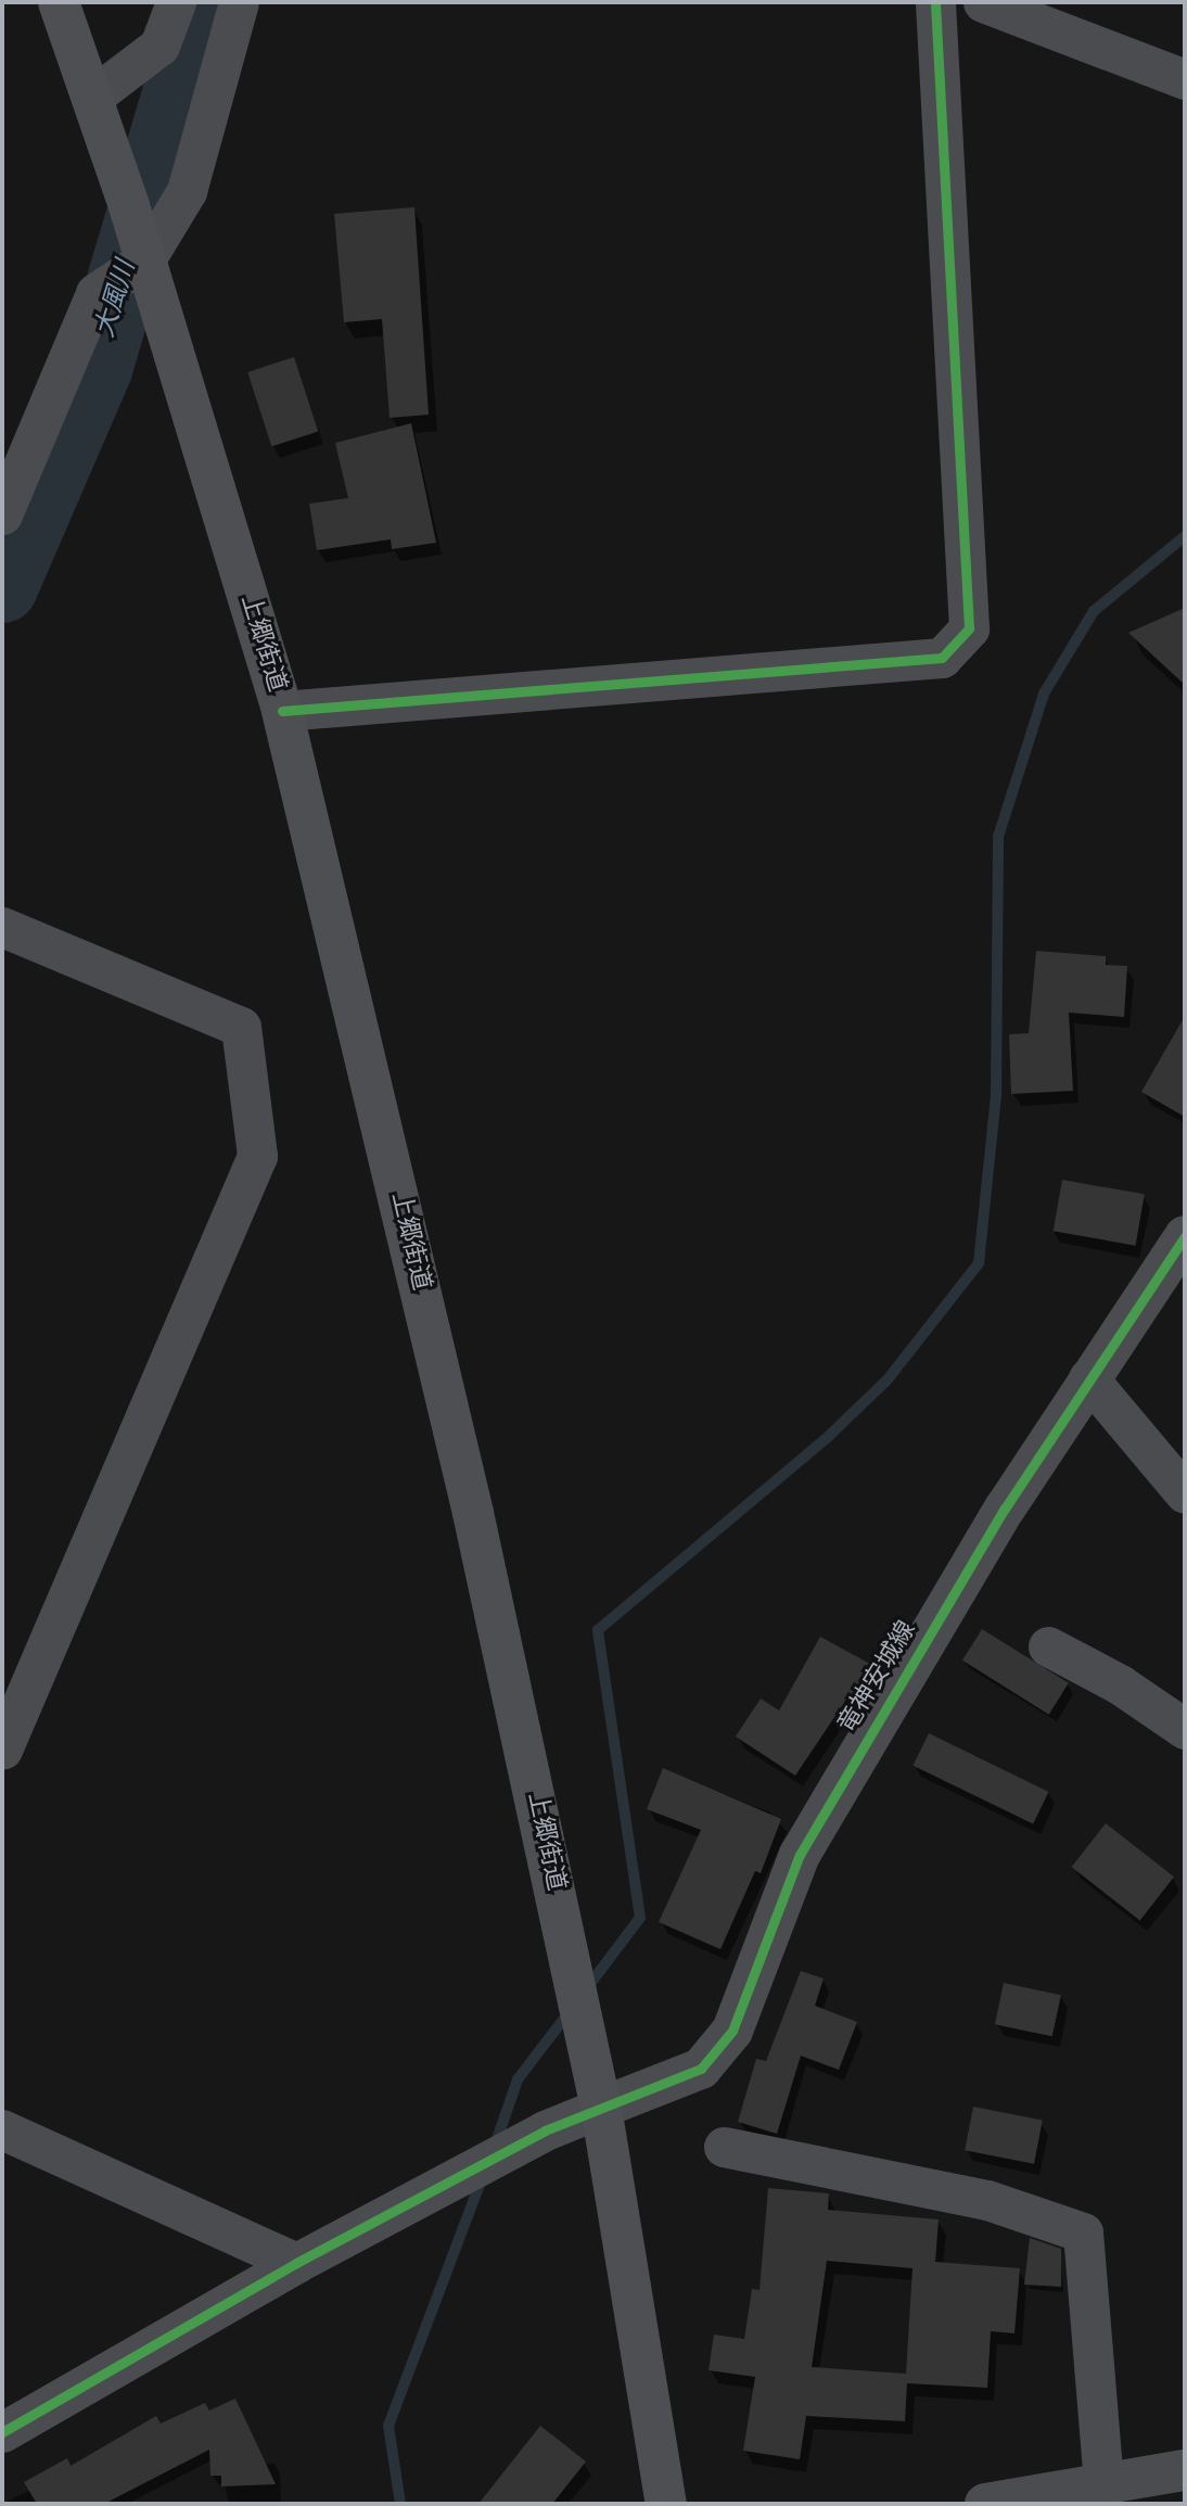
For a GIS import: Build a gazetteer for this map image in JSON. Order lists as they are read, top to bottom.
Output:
{
  "streets": {
    "main road": ["上郷街道"],
    "street": ["竜神安城線"]
  },
  "crossings": [
    ["上郷街道", "竜神安城線"]
  ],
  "water": ["大風川"]
}
